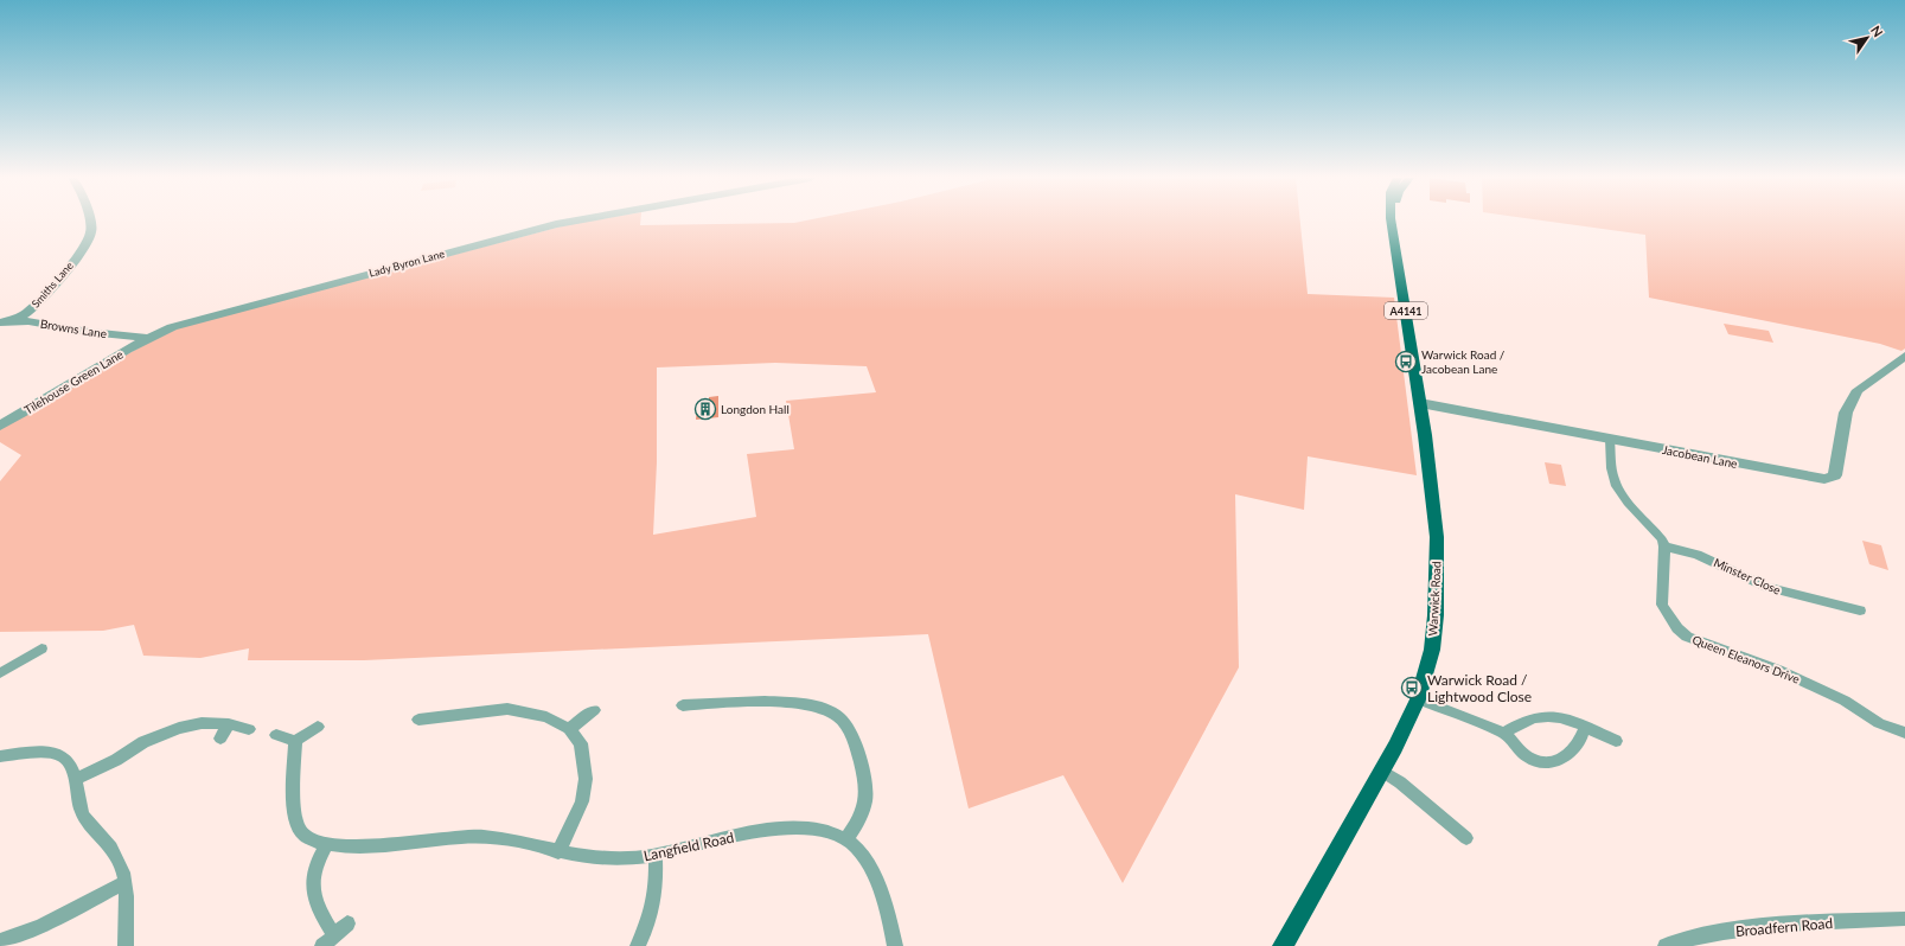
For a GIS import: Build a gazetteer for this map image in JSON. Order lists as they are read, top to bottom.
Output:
{
  "streets": {
    "main road": ["A4141", "Warwick Road"],
    "street": [
      "Lady Byron Lane",
      "Smiths Lane",
      "Browns Lane",
      "Tilehouse Green Lane",
      "Jacobean Lane",
      "Minster Close",
      "Queen Eleanors Drive",
      "Langfield Road",
      "Broadfern Road"
    ]
  },
  "crossings": [
    ["Lady Byron Lane", "Browns Lane"],
    ["Lady Byron Lane", "Tilehouse Green Lane"],
    ["Smiths Lane", "Browns Lane"],
    ["Browns Lane", "Tilehouse Green Lane"],
    ["Jacobean Lane", "Warwick Road"],
    ["Minster Close", "Queen Eleanors Drive"]
  ],
  "places": {
    "bus stop": ["Warwick Road / Jacobean Lane", "Warwick Road / Lightwood Close"],
    "building": ["Longdon Hall"]
  },
  "north": "top right"
}
